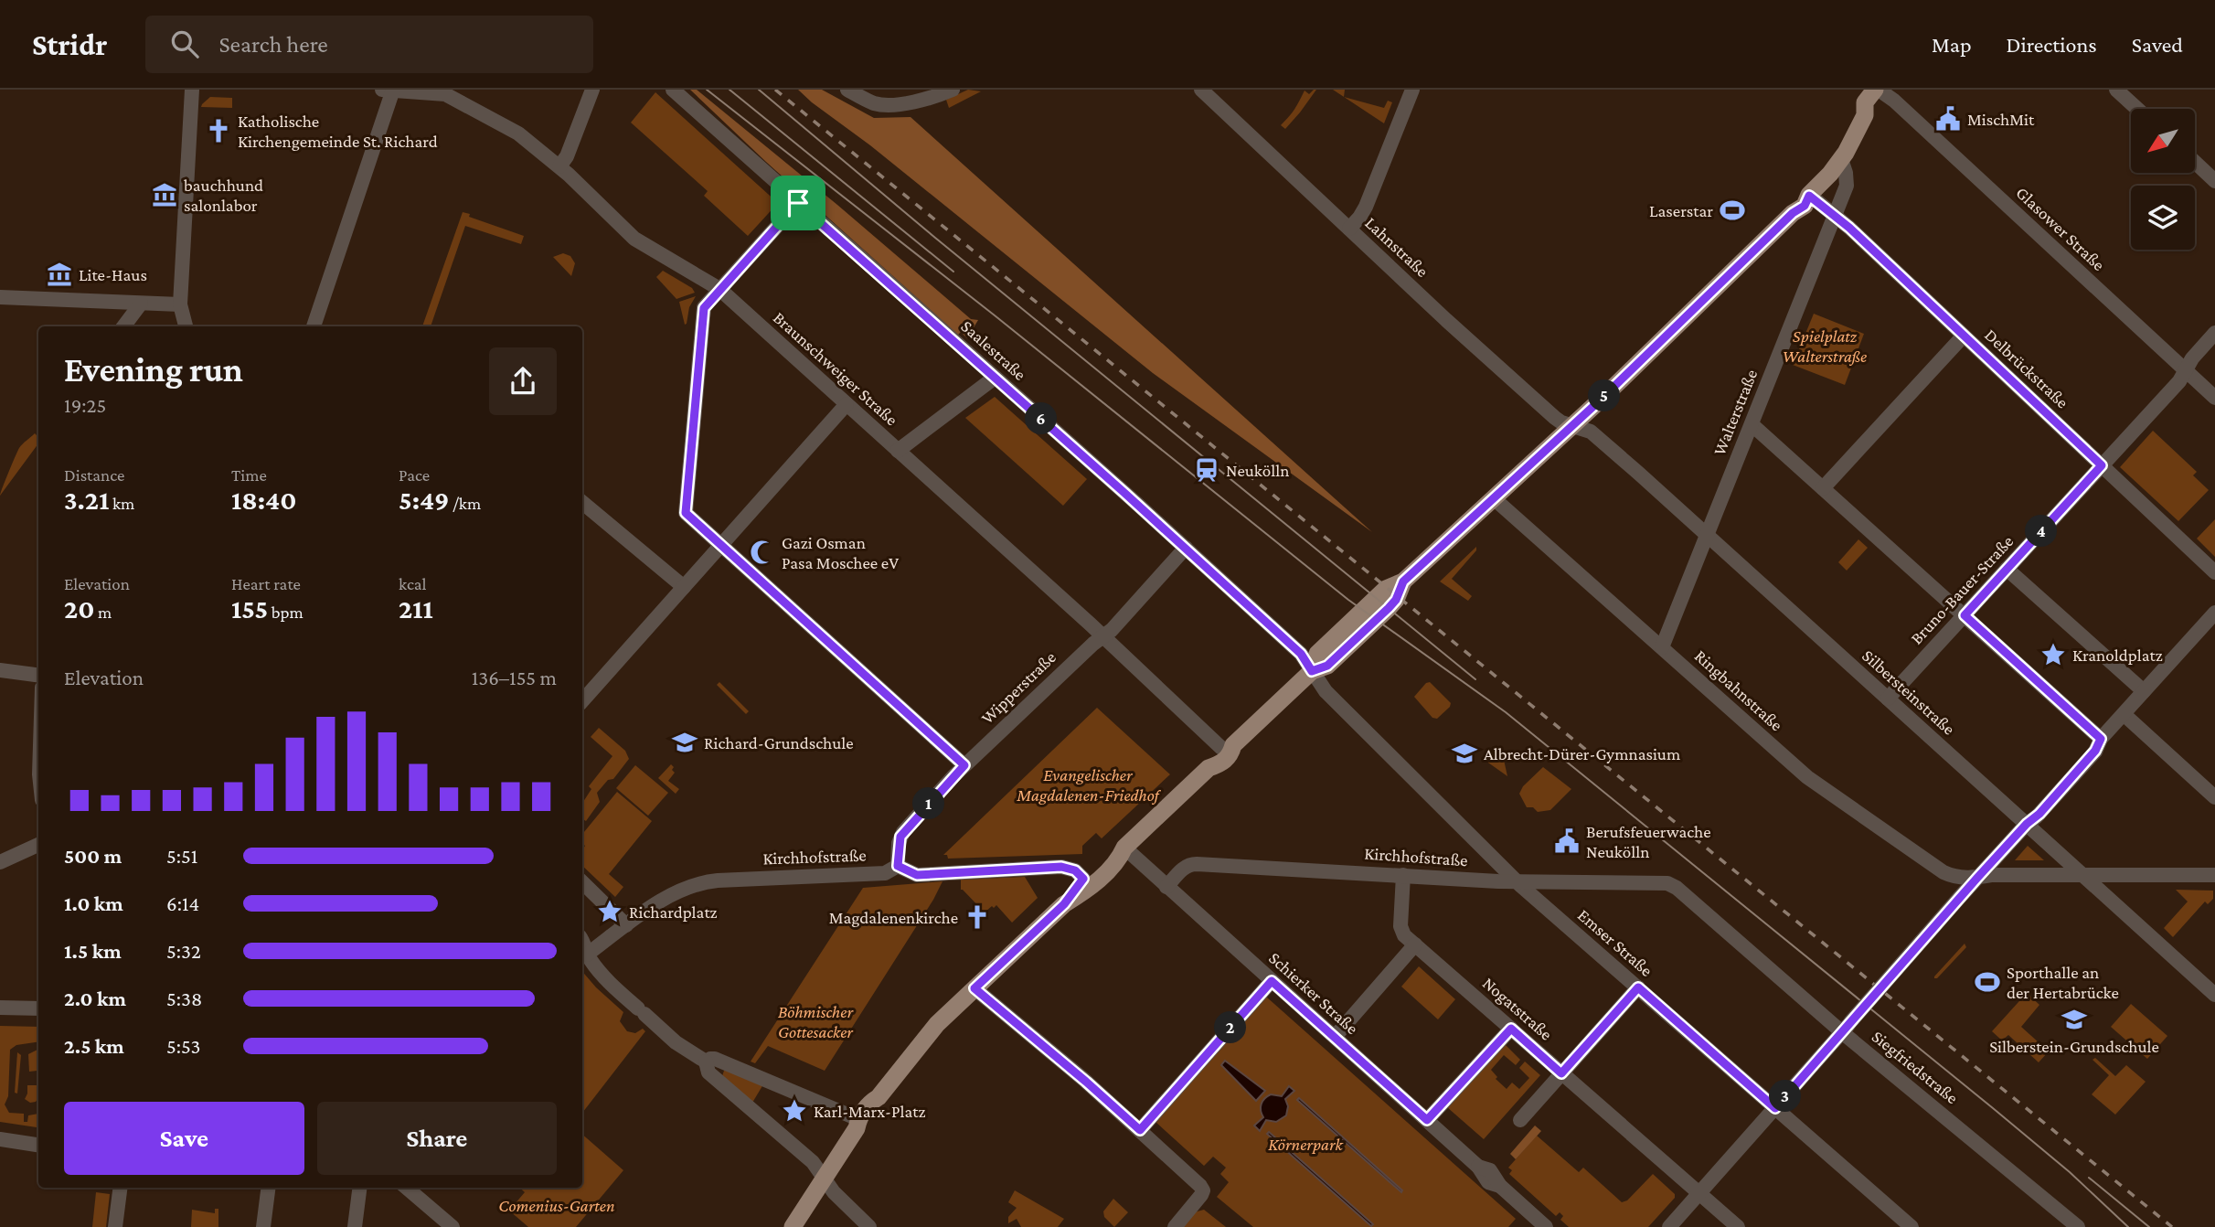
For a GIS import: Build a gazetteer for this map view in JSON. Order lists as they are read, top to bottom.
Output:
{
  "streets": {
    "street": [
      "Glasower Straße",
      "Lahnstraße",
      "Saalestraße",
      "Braunschweiger Straße",
      "Delbrückstraße",
      "Walterstraße",
      "Bruno-Bauer-Straße",
      "Wipperstraße",
      "Ringbahnstraße",
      "Silbersteinstraße",
      "Kirchhofstraße",
      "Emser Straße",
      "Schierker Straße",
      "Nogatstraße",
      "Siegfriedstraße"
    ]
  },
  "crossings": [
    ["Glasower Straße", "Bruno-Bauer-Straße"],
    ["Lahnstraße", "Silbersteinstraße"],
    ["Saalestraße", "Wipperstraße"],
    ["Saalestraße", "Emser Straße"],
    ["Braunschweiger Straße", "Wipperstraße"],
    ["Delbrückstraße", "Walterstraße"],
    ["Delbrückstraße", "Bruno-Bauer-Straße"],
    ["Walterstraße", "Ringbahnstraße"],
    ["Walterstraße", "Silbersteinstraße"],
    ["Bruno-Bauer-Straße", "Silbersteinstraße"],
    ["Wipperstraße", "Kirchhofstraße"],
    ["Ringbahnstraße", "Silbersteinstraße"],
    ["Kirchhofstraße", "Emser Straße"],
    ["Kirchhofstraße", "Schierker Straße"],
    ["Kirchhofstraße", "Nogatstraße"],
    ["Kirchhofstraße", "Siegfriedstraße"]
  ],
  "parks": [
    "Spielplatz Walterstraße",
    "Evangelischer Magdalenen-Friedhof",
    "Böhmischer Gottesacker",
    "Körnerpark",
    "Comenius-Garten"
  ],
  "places": {
    "public building": ["MischMit", "Berufsfeuerwache Neukölln"],
    "church": ["Katholische Kirchengemeinde St. Richard", "Magdalenenkirche"],
    "museum": ["bauchhund salonlabor", "Lite-Haus"],
    "sports": ["Laserstar", "Sporthalle an der Hertabrücke"],
    "station": ["Neukölln"],
    "mosque": ["Gazi Osman Pasa Moschee eV"],
    "place": ["Kranoldplatz", "Richardplatz", "Karl-Marx-Platz"],
    "school or university": ["Richard-Grundschule", "Albrecht-Dürer-Gymnasium", "Silberstein-Grundschule"]
  },
  "north": "bottom left",
  "page": {
    "header": "Stridr",
    "search": "Search here",
    "nav": ["Map", "Directions", "Saved"],
    "heading": ["Evening run", "19:25"],
    "pins": [
      "5",
      "6",
      "4",
      "1",
      "2",
      "3"
    ],
    "stats": [
      ["Distance", "3.21 km"],
      ["Time", "18:40"],
      ["Pace", "5:49 /km"],
      ["Elevation", "20 m"],
      ["Heart rate", "155 bpm"],
      ["kcal", "211"]
    ],
    "chart": ["Elevation", "136–155 m"],
    "list": [
      {
        "name": "500 m",
        "note": "5:51"
      },
      {
        "name": "1.0 km",
        "note": "6:14"
      },
      {
        "name": "1.5 km",
        "note": "5:32"
      },
      {
        "name": "2.0 km",
        "note": "5:38"
      },
      {
        "name": "2.5 km",
        "note": "5:53"
      }
    ],
    "buttons": ["Save", "Share"]
  }
}
